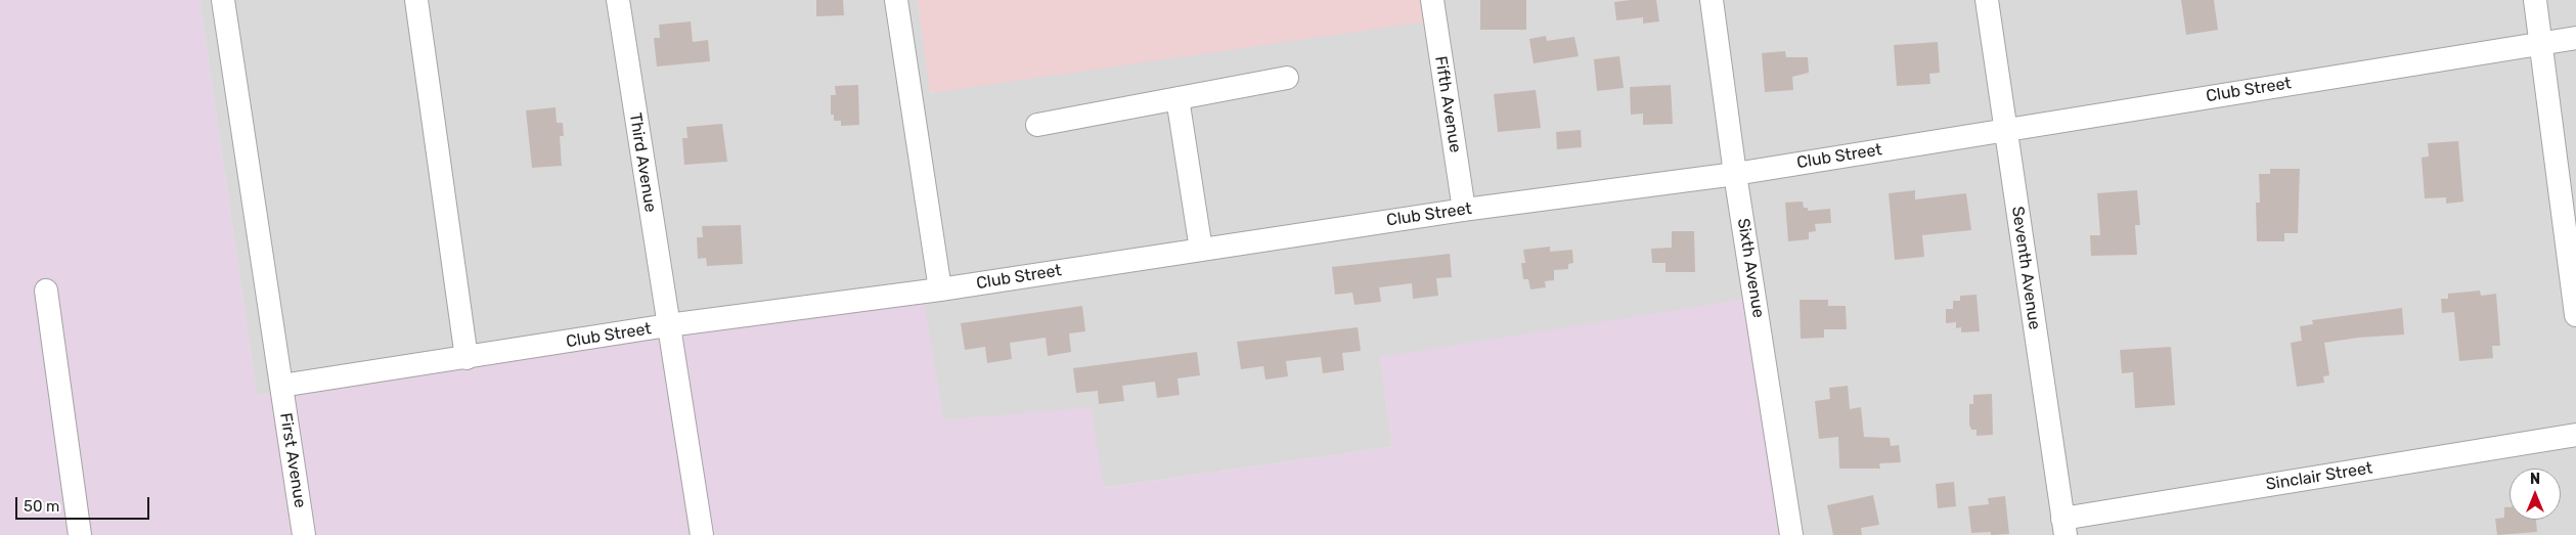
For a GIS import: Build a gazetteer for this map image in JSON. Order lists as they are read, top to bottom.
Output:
{
  "streets": {
    "street": [
      "Club Street",
      "Fifth Avenue",
      "Third Avenue",
      "Sixth Avenue",
      "Seventh Avenue",
      "First Avenue",
      "Sinclair Street"
    ]
  },
  "crossings": [
    ["Club Street", "Fifth Avenue"],
    ["Club Street", "Third Avenue"],
    ["Club Street", "Sixth Avenue"],
    ["Club Street", "Seventh Avenue"],
    ["Club Street", "First Avenue"],
    ["Seventh Avenue", "Sinclair Street"]
  ],
  "scale_bar": "50 m",
  "north": "top"
}
